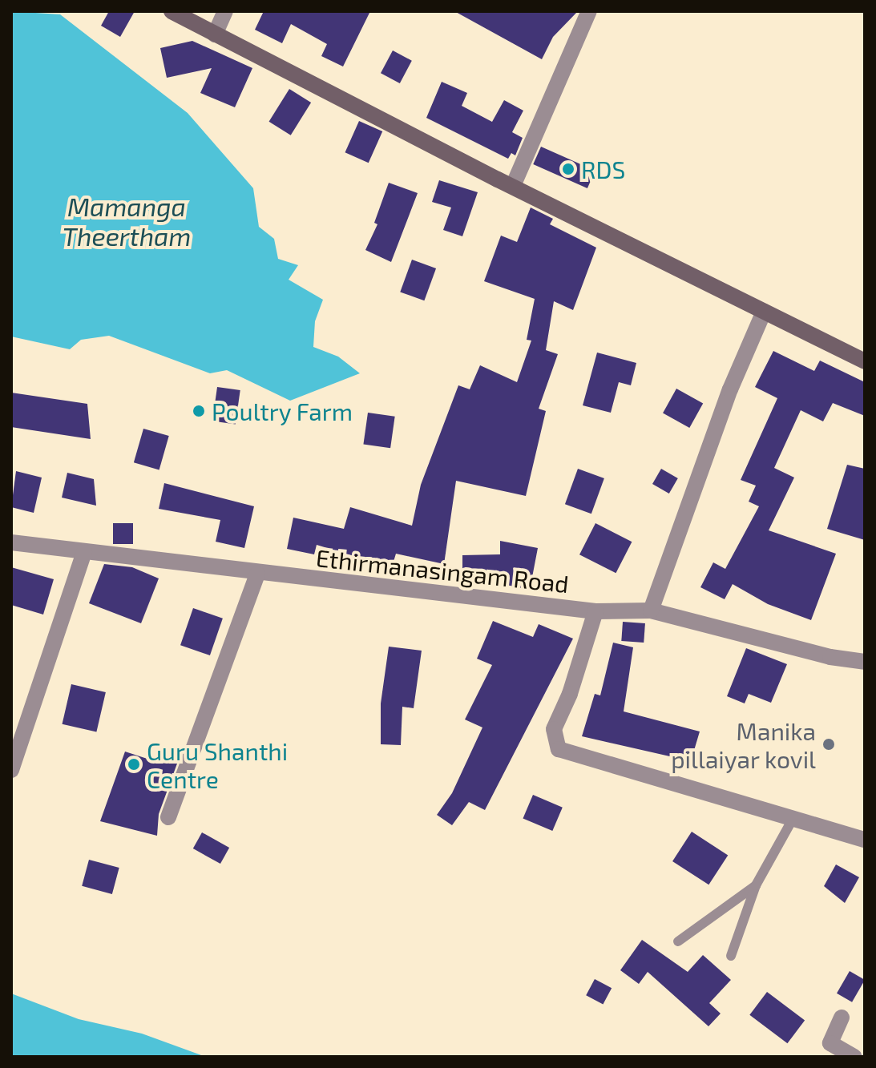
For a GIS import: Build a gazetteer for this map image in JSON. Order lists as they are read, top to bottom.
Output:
{
  "streets": {
    "street": ["Ethirmanasingam Road"]
  },
  "water": ["Mamanga Theertham"],
  "places": [
    "RDS",
    "Poultry Farm",
    "Manika pillaiyar kovil",
    "Guru Shanthi Centre"
  ]
}
